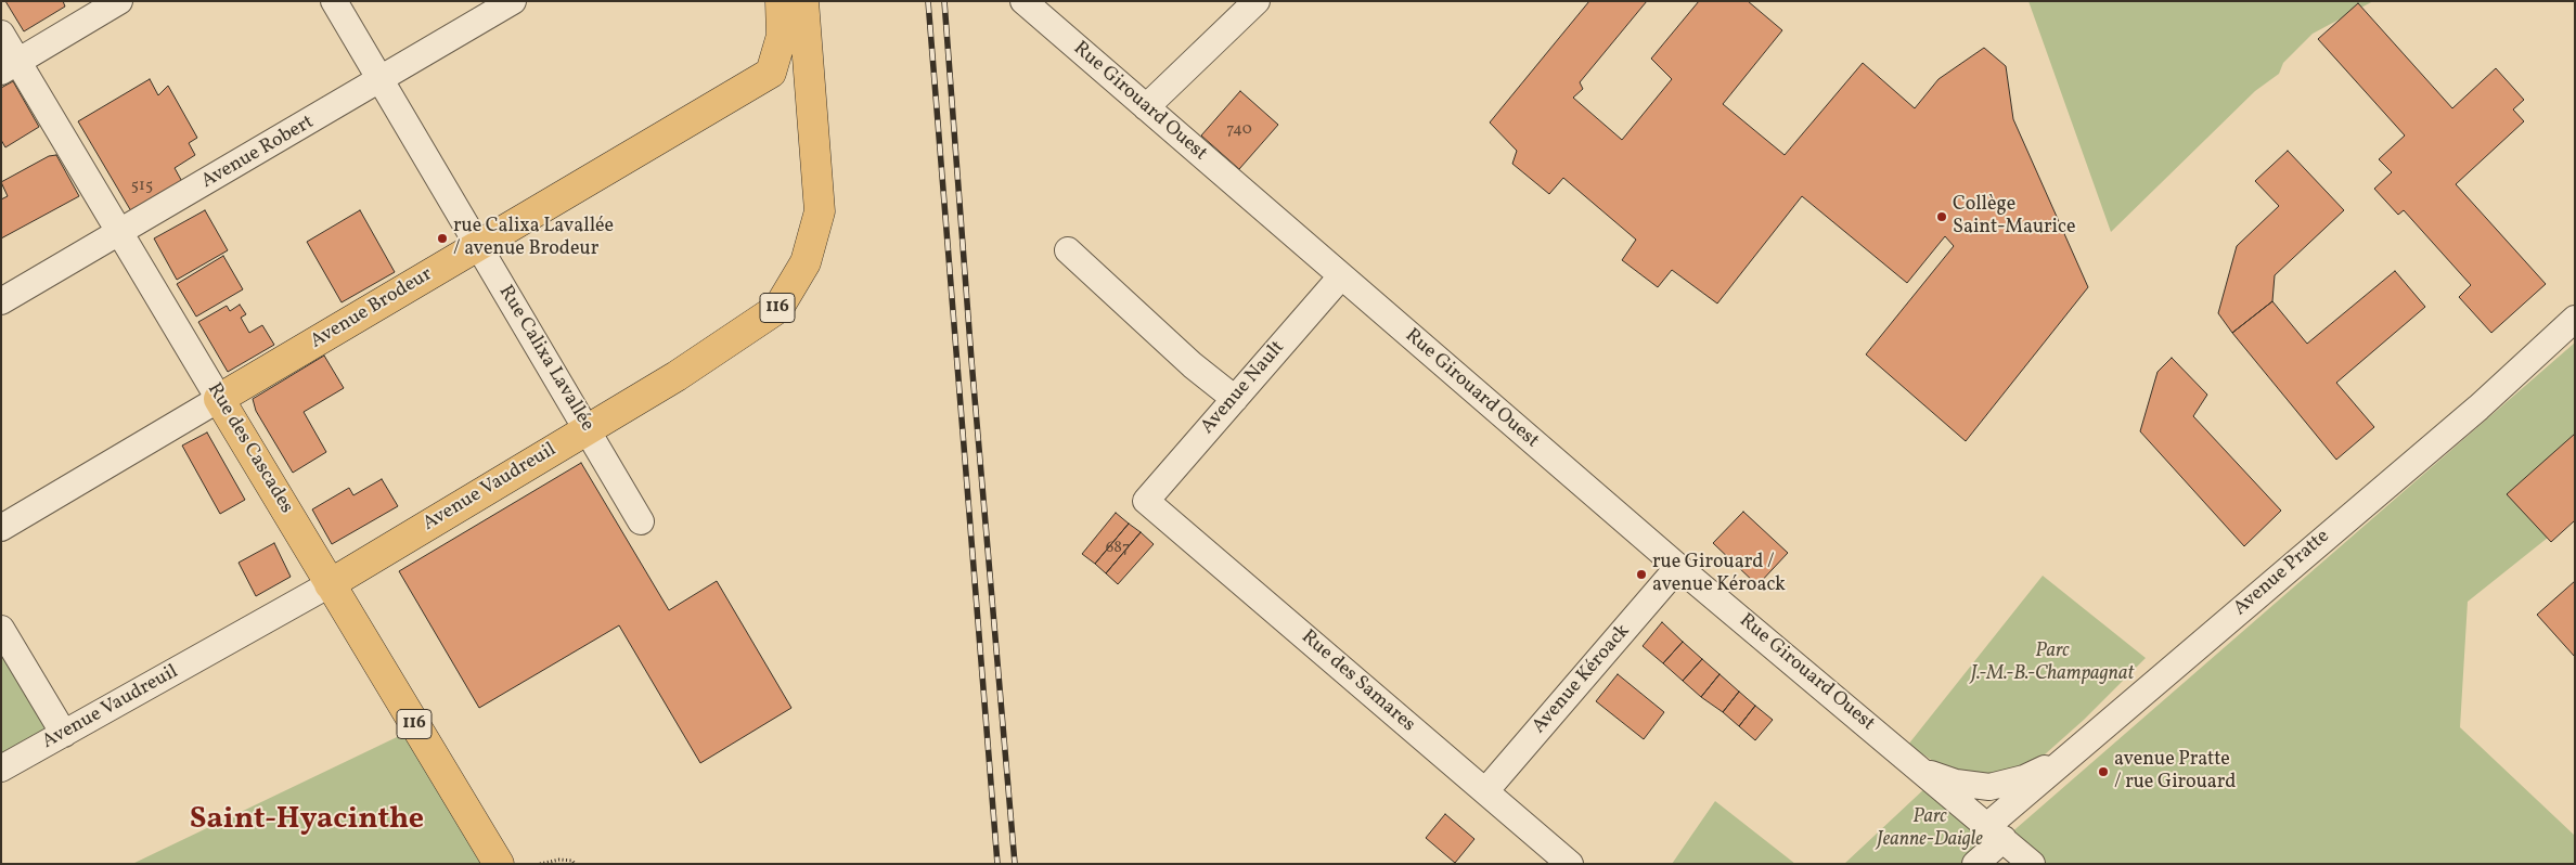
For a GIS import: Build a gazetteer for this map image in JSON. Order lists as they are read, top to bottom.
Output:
{
  "streets": {
    "main road": [
      "116",
      "Avenue Brodeur",
      "Rue des Cascades",
      "Avenue Vaudreuil"
    ],
    "street": [
      "Rue Girouard Ouest",
      "Avenue Robert",
      "Rue Calixa Lavallée",
      "Avenue Nault",
      "Avenue Pratte",
      "Avenue Kéroack",
      "Rue des Samares"
    ]
  },
  "crossings": [
    ["Rue Girouard Ouest", "Avenue Nault"],
    ["Rue Girouard Ouest", "Avenue Pratte"],
    ["Rue Girouard Ouest", "Avenue Kéroack"],
    ["Avenue Robert", "Rue Calixa Lavallée"],
    ["Avenue Robert", "Rue des Cascades"],
    ["116", "Avenue Vaudreuil"],
    ["Avenue Brodeur", "Rue Calixa Lavallée"],
    ["Avenue Brodeur", "Rue des Cascades"],
    ["Rue Calixa Lavallée", "Avenue Vaudreuil"],
    ["Avenue Nault", "Rue des Samares"],
    ["Rue des Cascades", "Avenue Vaudreuil"],
    ["Avenue Kéroack", "Rue des Samares"]
  ],
  "districts": ["Saint-Hyacinthe"],
  "parks": ["Parc J.-M.-B.-Champagnat", "Parc Jeanne-Daigle"],
  "places": [
    "Collège Saint-Maurice",
    "rue Calixa Lavallée / avenue Brodeur",
    "rue Girouard / avenue Kéroack",
    "avenue Pratte / rue Girouard"
  ],
  "house_numbers": ["740", "515", "687"]
}
